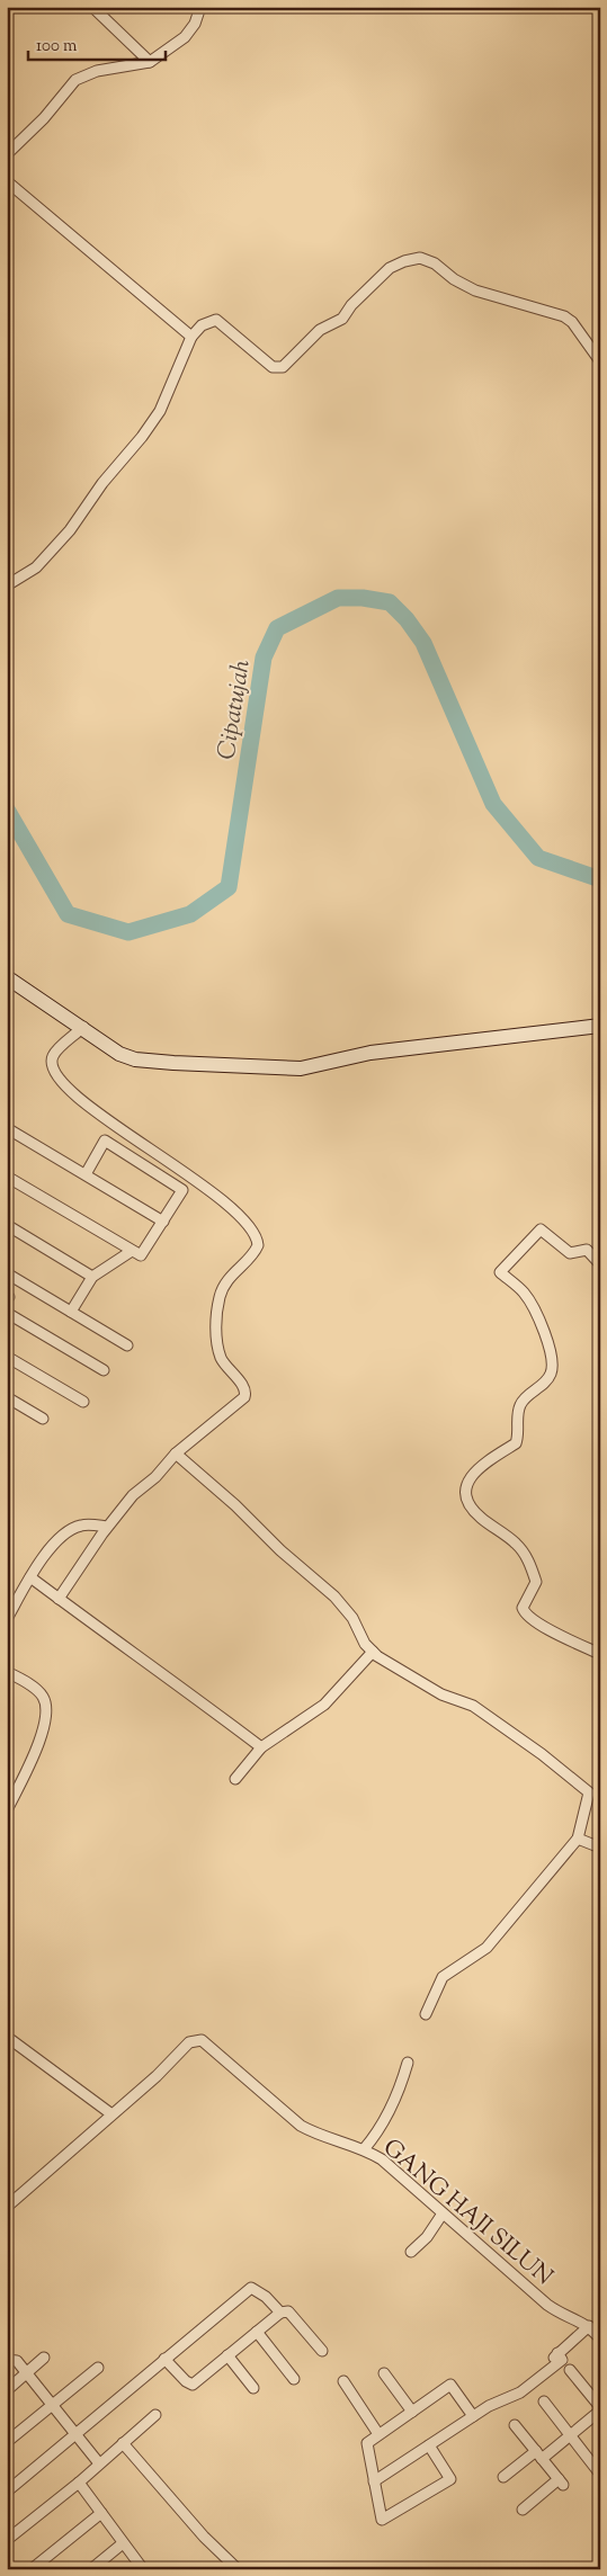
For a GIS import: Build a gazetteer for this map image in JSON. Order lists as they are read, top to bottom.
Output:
{
  "streets": {
    "street": ["GANG HAJI SILUN"]
  },
  "water": ["Cipatujah"],
  "scale_bar": "100 m"
}
